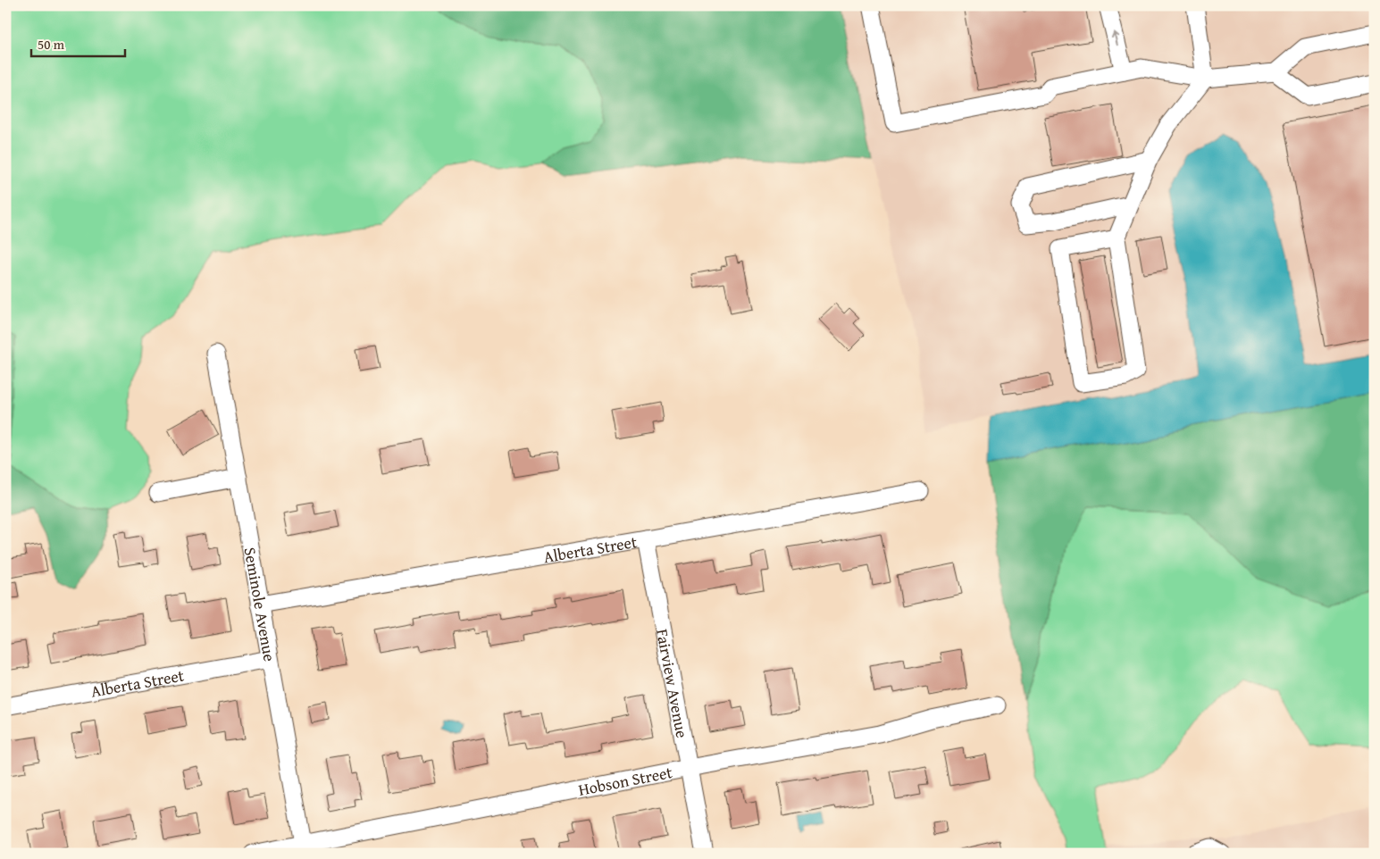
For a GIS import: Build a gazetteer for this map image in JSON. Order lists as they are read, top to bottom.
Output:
{
  "streets": {
    "street": [
      "Alberta Street",
      "Seminole Avenue",
      "Fairview Avenue",
      "Hobson Street"
    ]
  },
  "crossings": [
    ["Alberta Street", "Seminole Avenue"],
    ["Alberta Street", "Fairview Avenue"],
    ["Seminole Avenue", "Hobson Street"],
    ["Fairview Avenue", "Hobson Street"]
  ],
  "scale_bar": "50 m"
}
